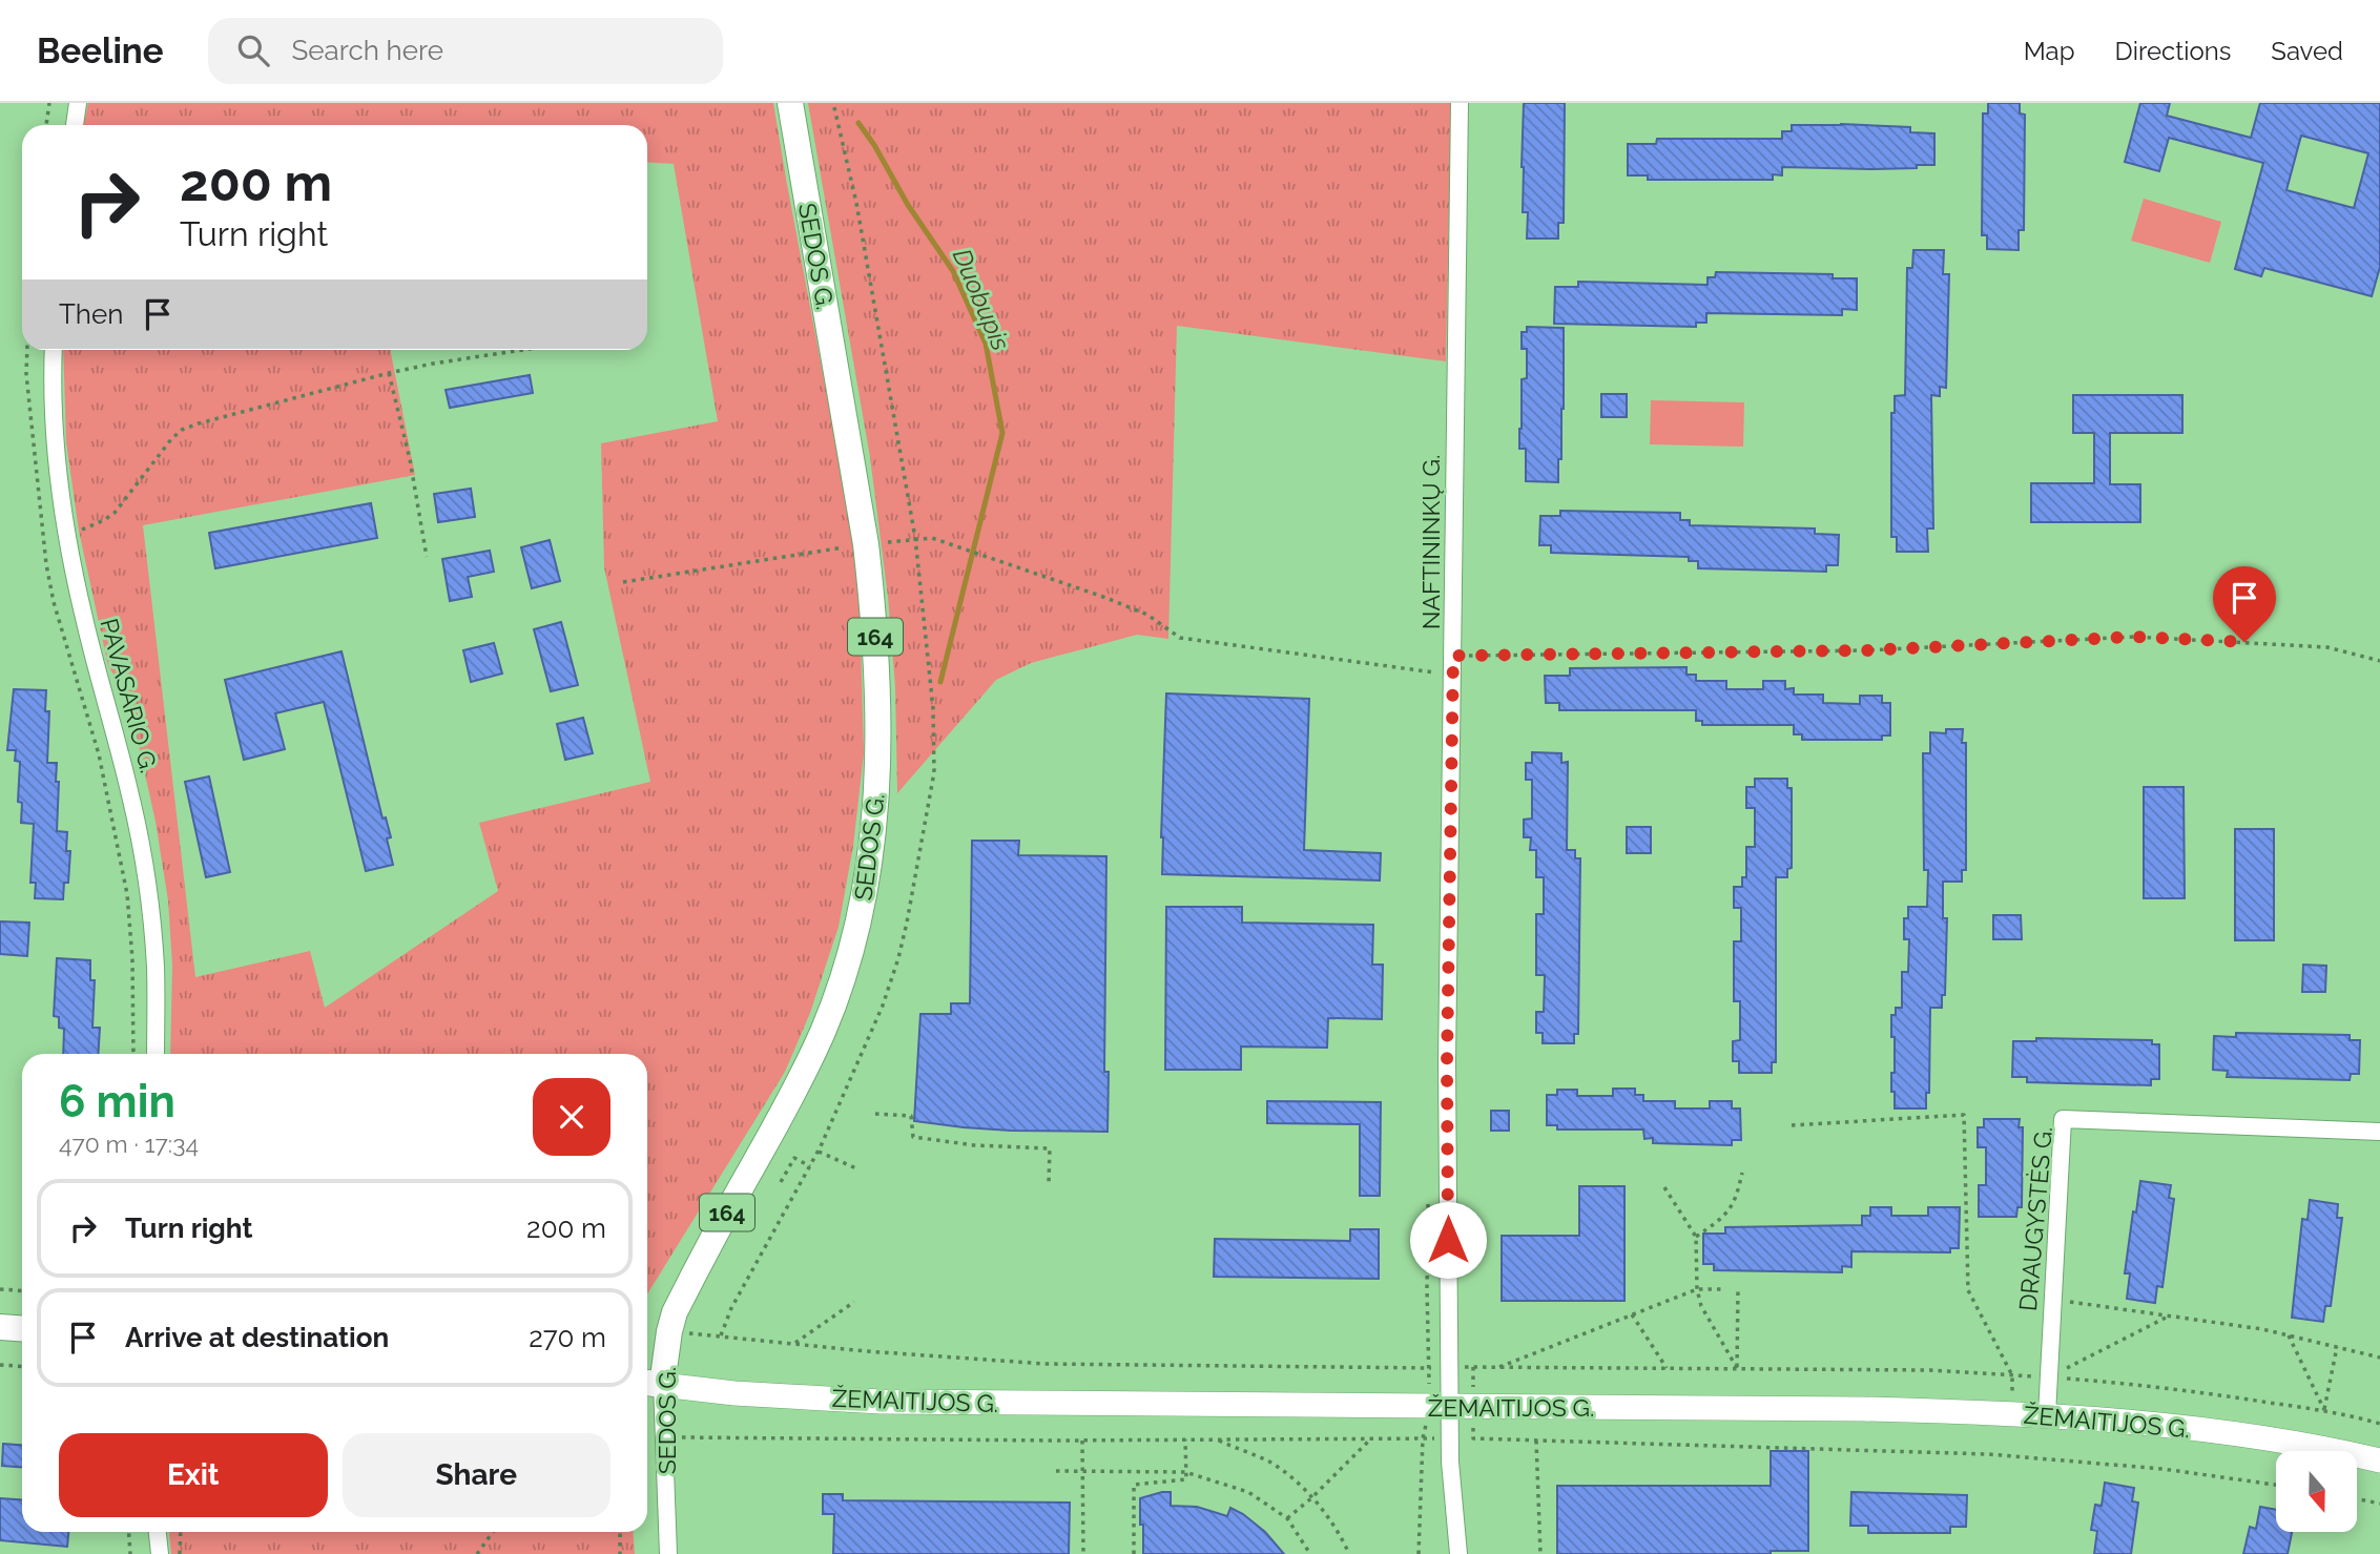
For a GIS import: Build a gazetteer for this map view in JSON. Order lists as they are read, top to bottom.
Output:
{
  "streets": {
    "main road": ["SEDOS G.", "164", "ŽEMAITIJOS G."],
    "street": ["NAFTININKŲ G.", "PAVASARIO G.", "DRAUGYSTĖS G."]
  },
  "crossings": [
    ["SEDOS G.", "ŽEMAITIJOS G."],
    ["NAFTININKŲ G.", "ŽEMAITIJOS G."],
    ["DRAUGYSTĖS G.", "ŽEMAITIJOS G."]
  ],
  "water": ["Duobupis"],
  "north": "bottom",
  "page": {
    "header": "Beeline",
    "search": "Search here",
    "nav": ["Map", "Directions", "Saved"],
    "turn": ["200 m", "Turn right"],
    "then": "Then",
    "heading": ["6 min", "470 m · 17:34"],
    "list": [
      {
        "name": "Turn right",
        "value": "200 m"
      },
      {
        "name": "Arrive at destination",
        "value": "270 m"
      }
    ],
    "buttons": ["Exit", "Share"]
  }
}
